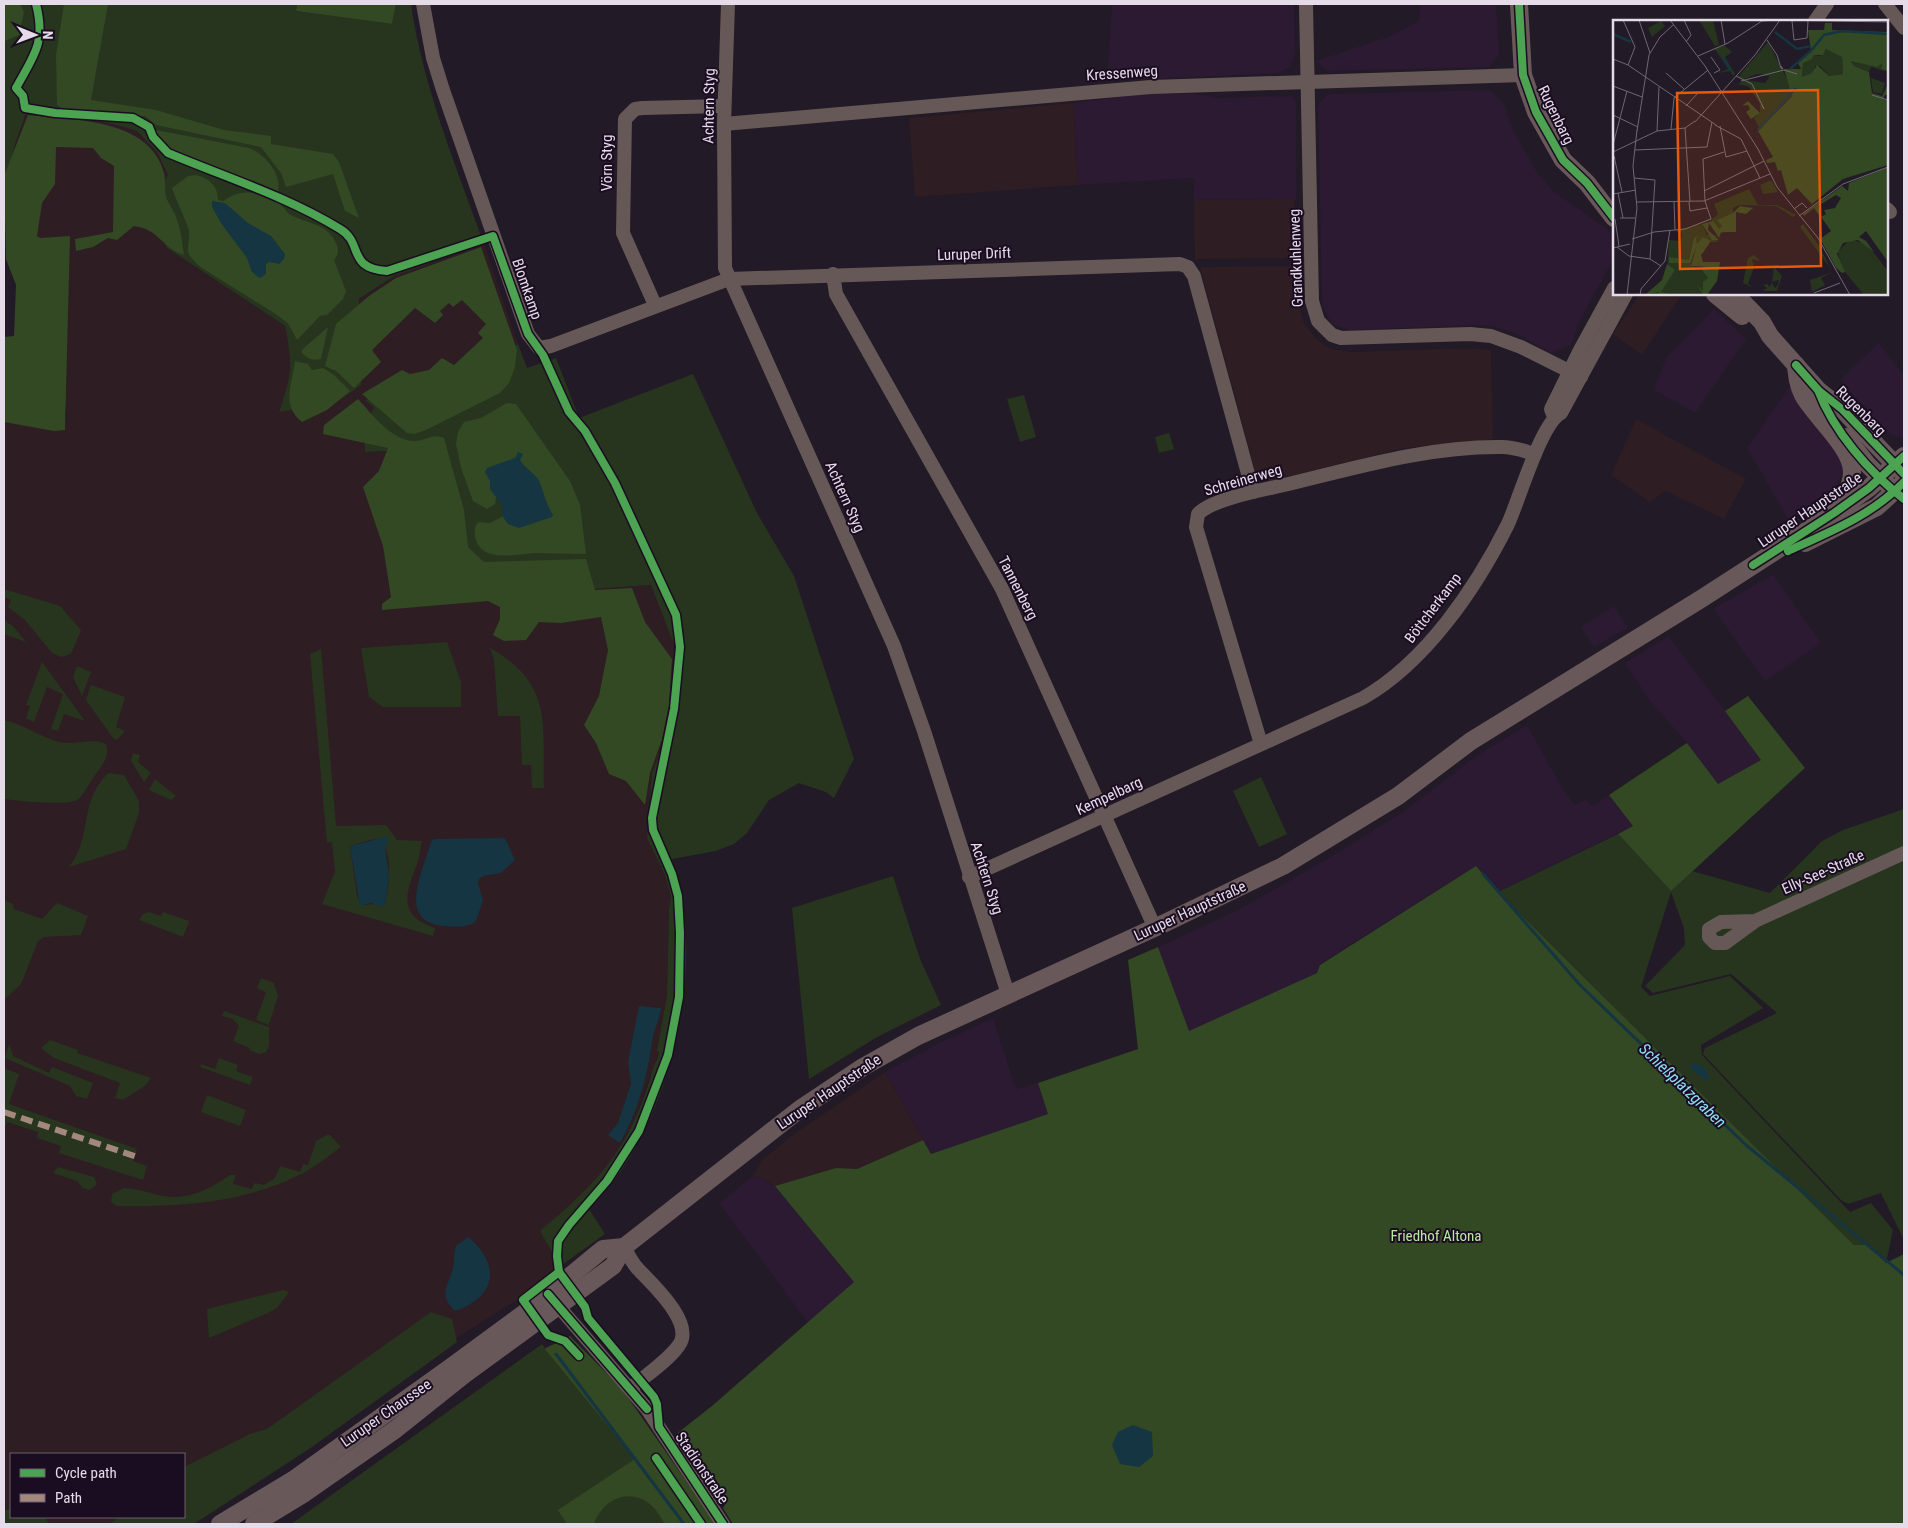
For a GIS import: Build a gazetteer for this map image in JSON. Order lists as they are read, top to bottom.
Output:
{
  "streets": {
    "main road": ["Rugenbarg", "Luruper Hauptstraße", "Luruper Chaussee"],
    "street": [
      "Kressenweg",
      "Achtern Styg",
      "Vörn Styg",
      "Luruper Drift",
      "Grandkuhlenweg",
      "Blomkamp",
      "Schreinerweg",
      "Tannenberg",
      "Böttcherkamp",
      "Kempelbarg",
      "Elly-See-Straße",
      "Stadionstraße"
    ]
  },
  "crossings": [
    ["Kressenweg", "Achtern Styg"],
    ["Kressenweg", "Rugenbarg"],
    ["Kressenweg", "Grandkuhlenweg"],
    ["Achtern Styg", "Vörn Styg"],
    ["Achtern Styg", "Luruper Drift"],
    ["Achtern Styg", "Luruper Hauptstraße"],
    ["Achtern Styg", "Kempelbarg"],
    ["Rugenbarg", "Luruper Hauptstraße"],
    ["Vörn Styg", "Luruper Drift"],
    ["Luruper Drift", "Blomkamp"],
    ["Luruper Drift", "Schreinerweg"],
    ["Luruper Drift", "Tannenberg"],
    ["Grandkuhlenweg", "Böttcherkamp"],
    ["Schreinerweg", "Böttcherkamp"],
    ["Schreinerweg", "Kempelbarg"],
    ["Luruper Hauptstraße", "Tannenberg"],
    ["Luruper Hauptstraße", "Luruper Chaussee"],
    ["Luruper Hauptstraße", "Stadionstraße"],
    ["Tannenberg", "Kempelbarg"],
    ["Böttcherkamp", "Kempelbarg"],
    ["Luruper Chaussee", "Stadionstraße"]
  ],
  "water": ["Schießplatzgraben"],
  "parks": ["Friedhof Altona"],
  "legend": ["Cycle path", "Path"],
  "north": "right"
}
